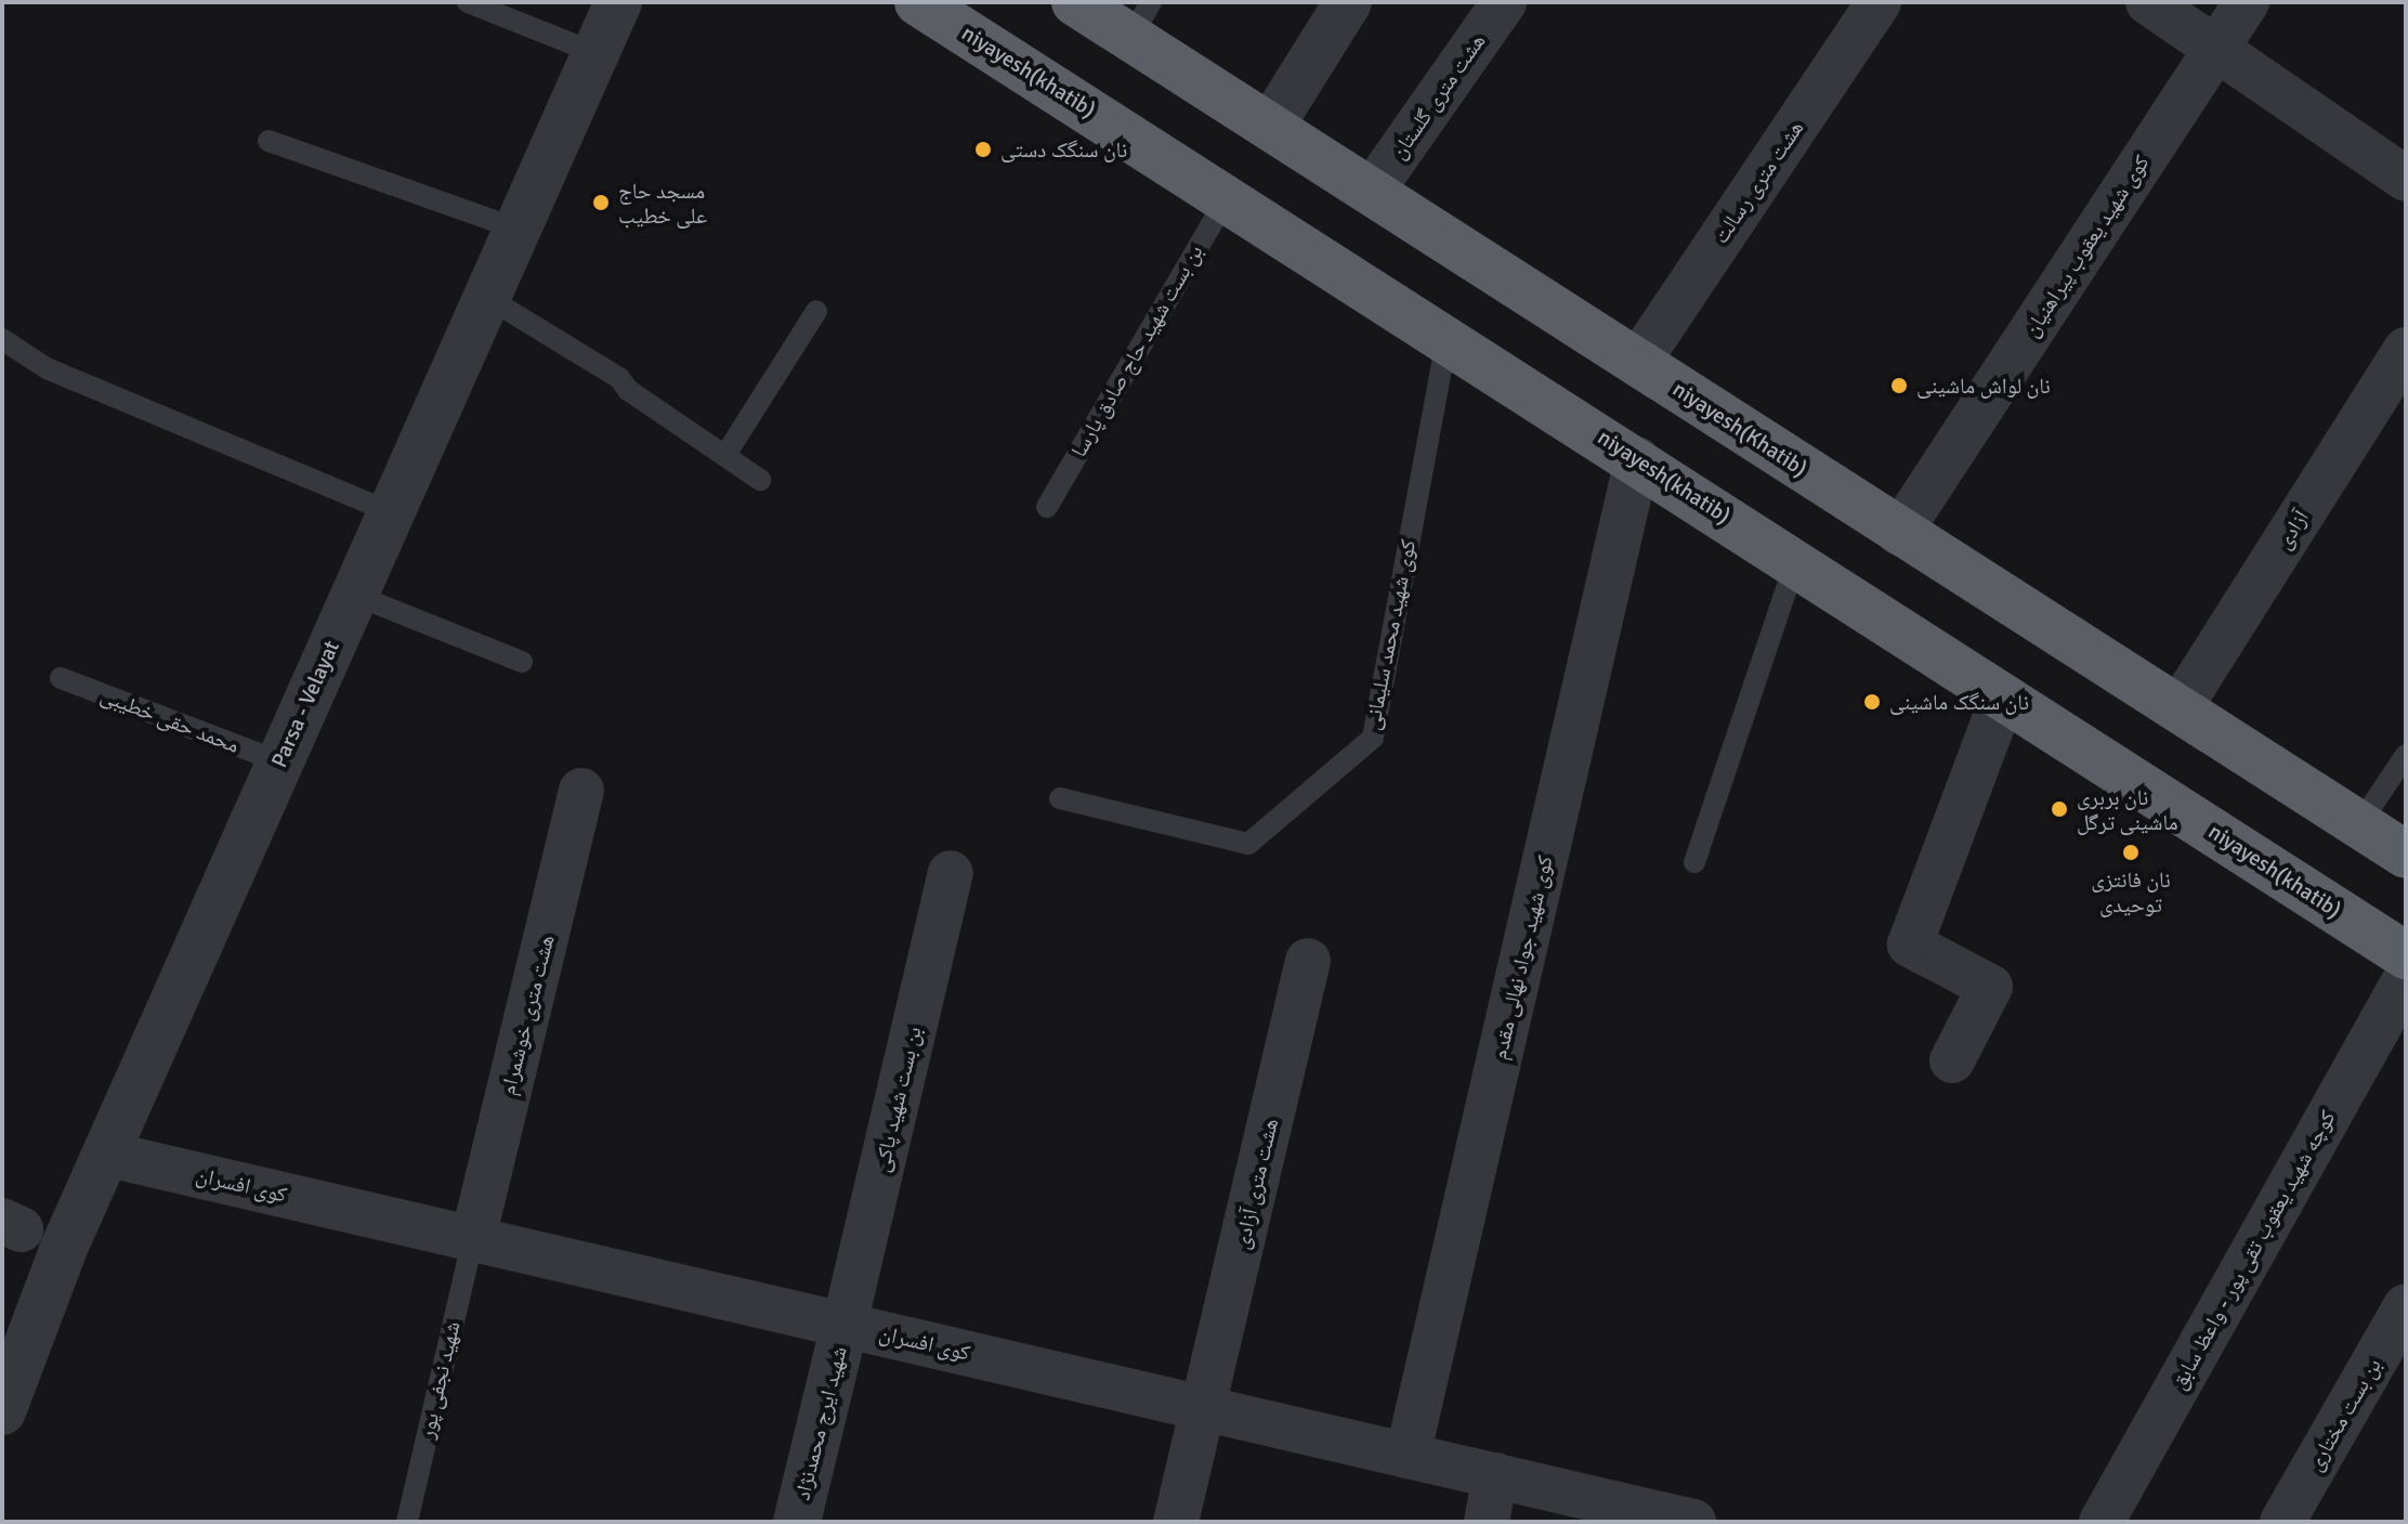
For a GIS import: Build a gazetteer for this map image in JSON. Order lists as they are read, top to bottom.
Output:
{
  "streets": {
    "highway": ["niyayesh(khatib)", "niyayesh(Khatib)"],
    "street": [
      "هشت متری گلستان",
      "هشت متری رسالت",
      "کوی شهید یعقوب پیراهنیان",
      "آزادی",
      "Parsa - Velayat",
      "کوی شهید جواد نهالی مقدم",
      "هشت متری خوشمرام",
      "بن بست شهید پاکى",
      "هشت متری آزادی",
      "کوی افسران",
      "کوچه شهید یعقوب تقی پور - واعظ سابق",
      "بن بست مختاری",
      "شهید ایرج محمدنژاد"
    ],
    "lane": [
      "بن بست شهید حاج صادق پارسا",
      "کوی شهید محمد سلیمانی",
      "محمد حقی خطیبی",
      "شهید نجفی پور"
    ]
  },
  "crossings": [
    ["niyayesh(khatib)", "بن بست شهید حاج صادق پارسا"],
    ["niyayesh(khatib)", "کوی شهید محمد سلیمانی"],
    ["niyayesh(khatib)", "کوی شهید جواد نهالی مقدم"],
    ["هشت متری گلستان", "niyayesh(Khatib)"],
    ["هشت متری رسالت", "niyayesh(Khatib)"],
    ["کوی شهید یعقوب پیراهنیان", "niyayesh(Khatib)"],
    ["niyayesh(Khatib)", "آزادی"],
    ["Parsa - Velayat", "محمد حقی خطیبی"],
    ["Parsa - Velayat", "کوی افسران"],
    ["کوی شهید جواد نهالی مقدم", "کوی افسران"],
    ["هشت متری خوشمرام", "کوی افسران"],
    ["هشت متری خوشمرام", "شهید نجفی پور"],
    ["بن بست شهید پاکى", "کوی افسران"],
    ["بن بست شهید پاکى", "شهید ایرج محمدنژاد"],
    ["هشت متری آزادی", "کوی افسران"],
    ["کوی افسران", "شهید نجفی پور"],
    ["کوی افسران", "شهید ایرج محمدنژاد"]
  ],
  "places": [
    "نان سنگک دستی",
    "مسجد حاج علی خطیب",
    "نان لواش ماشینی",
    "نان سنگک ماشینی",
    "نان بربری ماشینی ترگل",
    "نان فانتزی توحیدی"
  ]
}
